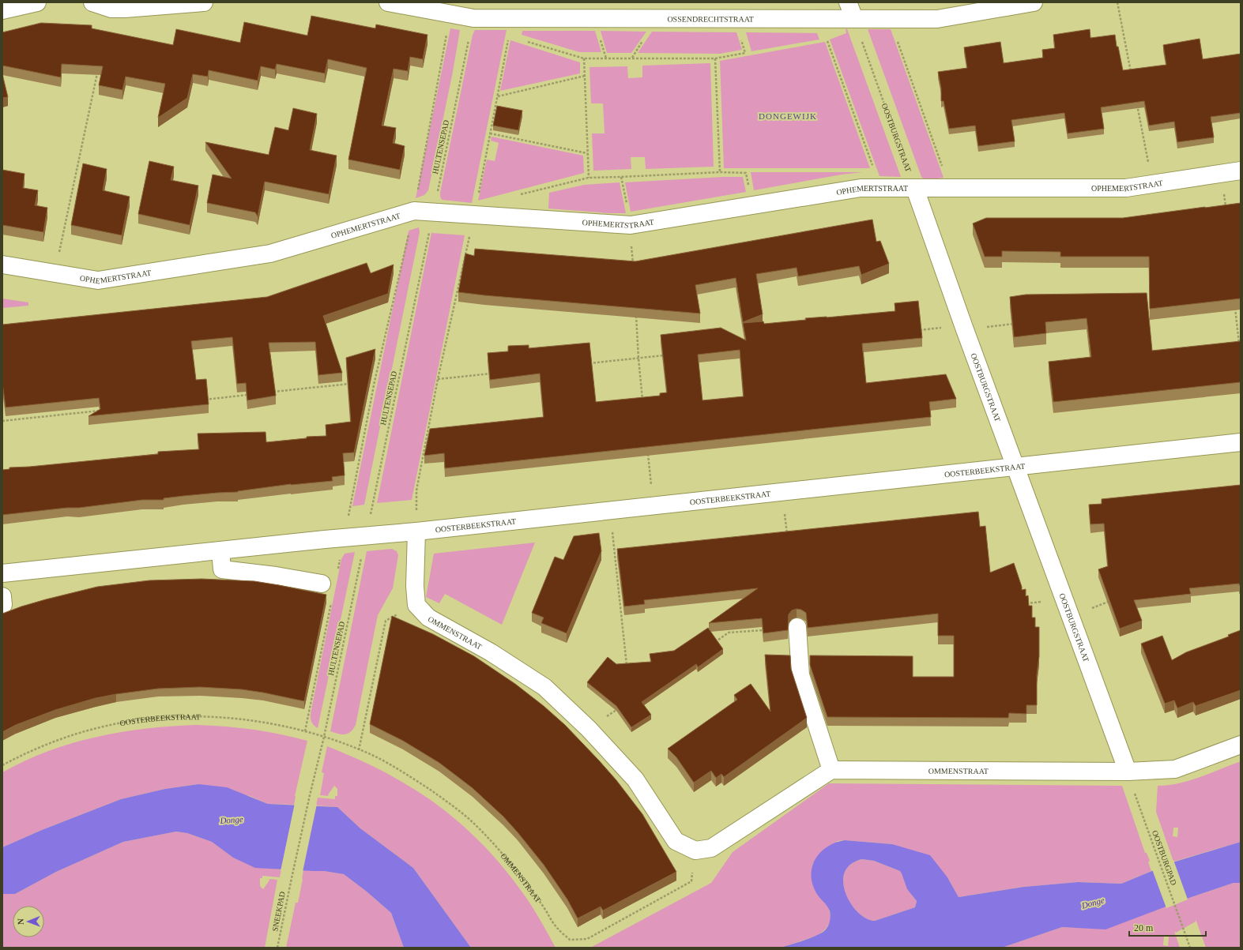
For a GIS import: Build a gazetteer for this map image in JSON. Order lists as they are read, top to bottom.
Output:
{
  "streets": {
    "street": [
      "OSSENDRECHTSTRAAT",
      "OOSTBURGSTRAAT",
      "OPHEMERTSTRAAT",
      "OOSTERBEEKSTRAAT",
      "OMMENSTRAAT"
    ],
    "path": ["HULTENSEPAD", "OOSTBURGPAD", "SNEEKPAD"]
  },
  "crossings": [
    ["OSSENDRECHTSTRAAT", "OOSTBURGSTRAAT"],
    ["OSSENDRECHTSTRAAT", "HULTENSEPAD"],
    ["OOSTBURGSTRAAT", "OPHEMERTSTRAAT"],
    ["OOSTBURGSTRAAT", "OOSTERBEEKSTRAAT"],
    ["OOSTBURGSTRAAT", "OMMENSTRAAT"],
    ["OOSTBURGSTRAAT", "OOSTBURGPAD"],
    ["HULTENSEPAD", "OPHEMERTSTRAAT"],
    ["HULTENSEPAD", "OOSTERBEEKSTRAAT"],
    ["HULTENSEPAD", "OMMENSTRAAT"],
    ["HULTENSEPAD", "SNEEKPAD"],
    ["OOSTERBEEKSTRAAT", "OMMENSTRAAT"],
    ["OMMENSTRAAT", "OOSTBURGPAD"]
  ],
  "districts": ["DONGEWIJK"],
  "water": ["Donge"],
  "scale_bar": "20 m",
  "north": "left"
}
